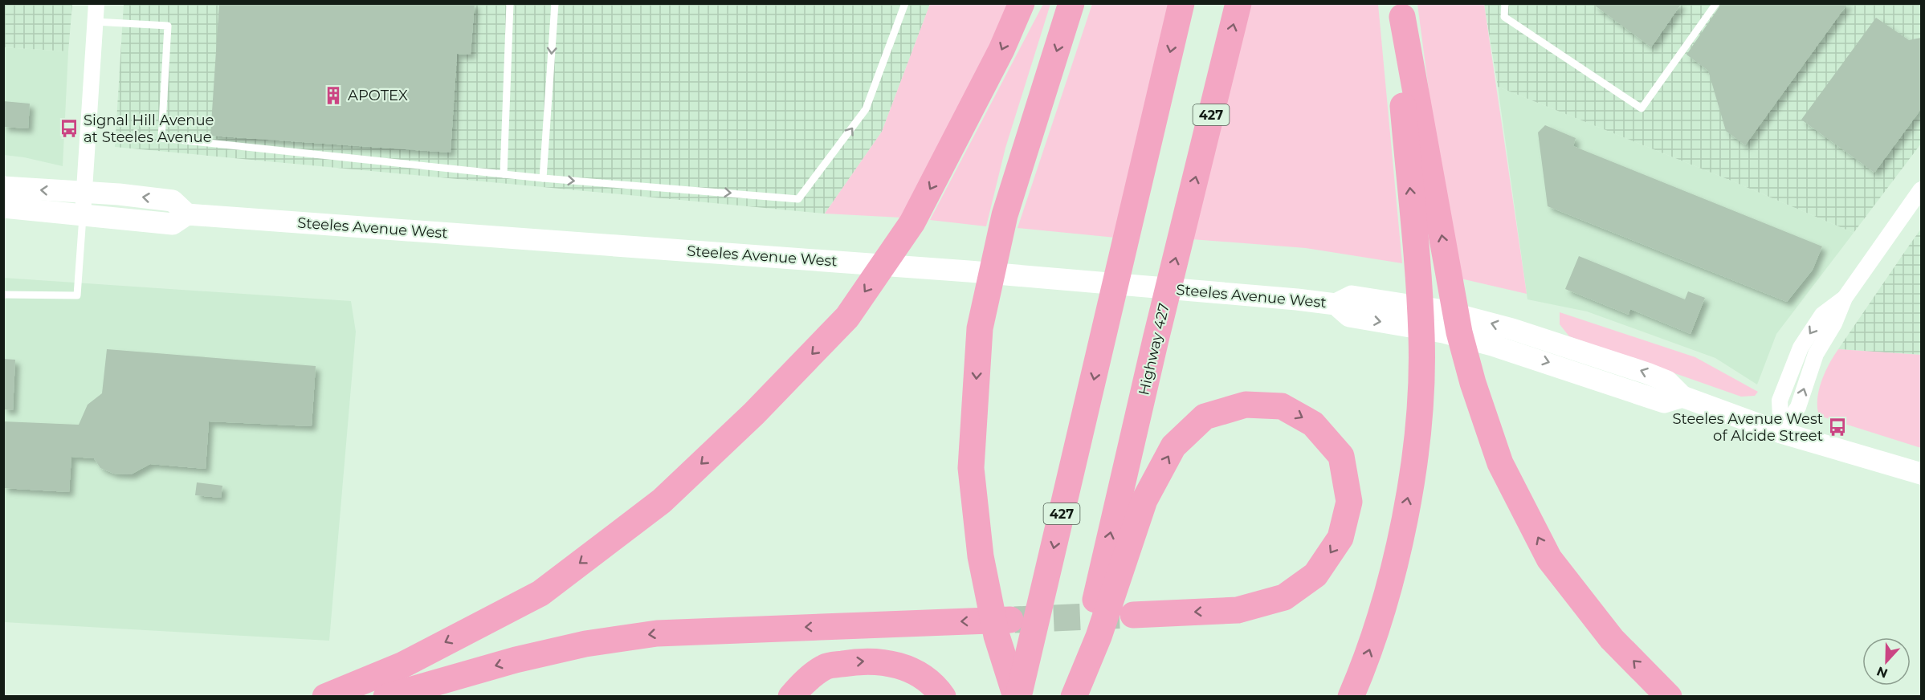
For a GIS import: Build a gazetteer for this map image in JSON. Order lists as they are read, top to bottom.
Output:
{
  "streets": {
    "highway": ["427", "Highway 427"],
    "main road": ["Steeles Avenue West"]
  },
  "places": {
    "building": ["APOTEX"],
    "bus stop": ["Signal Hill Avenue at Steeles Avenue", "Steeles Avenue West of Alcide Street"]
  },
  "north": "bottom"
}
